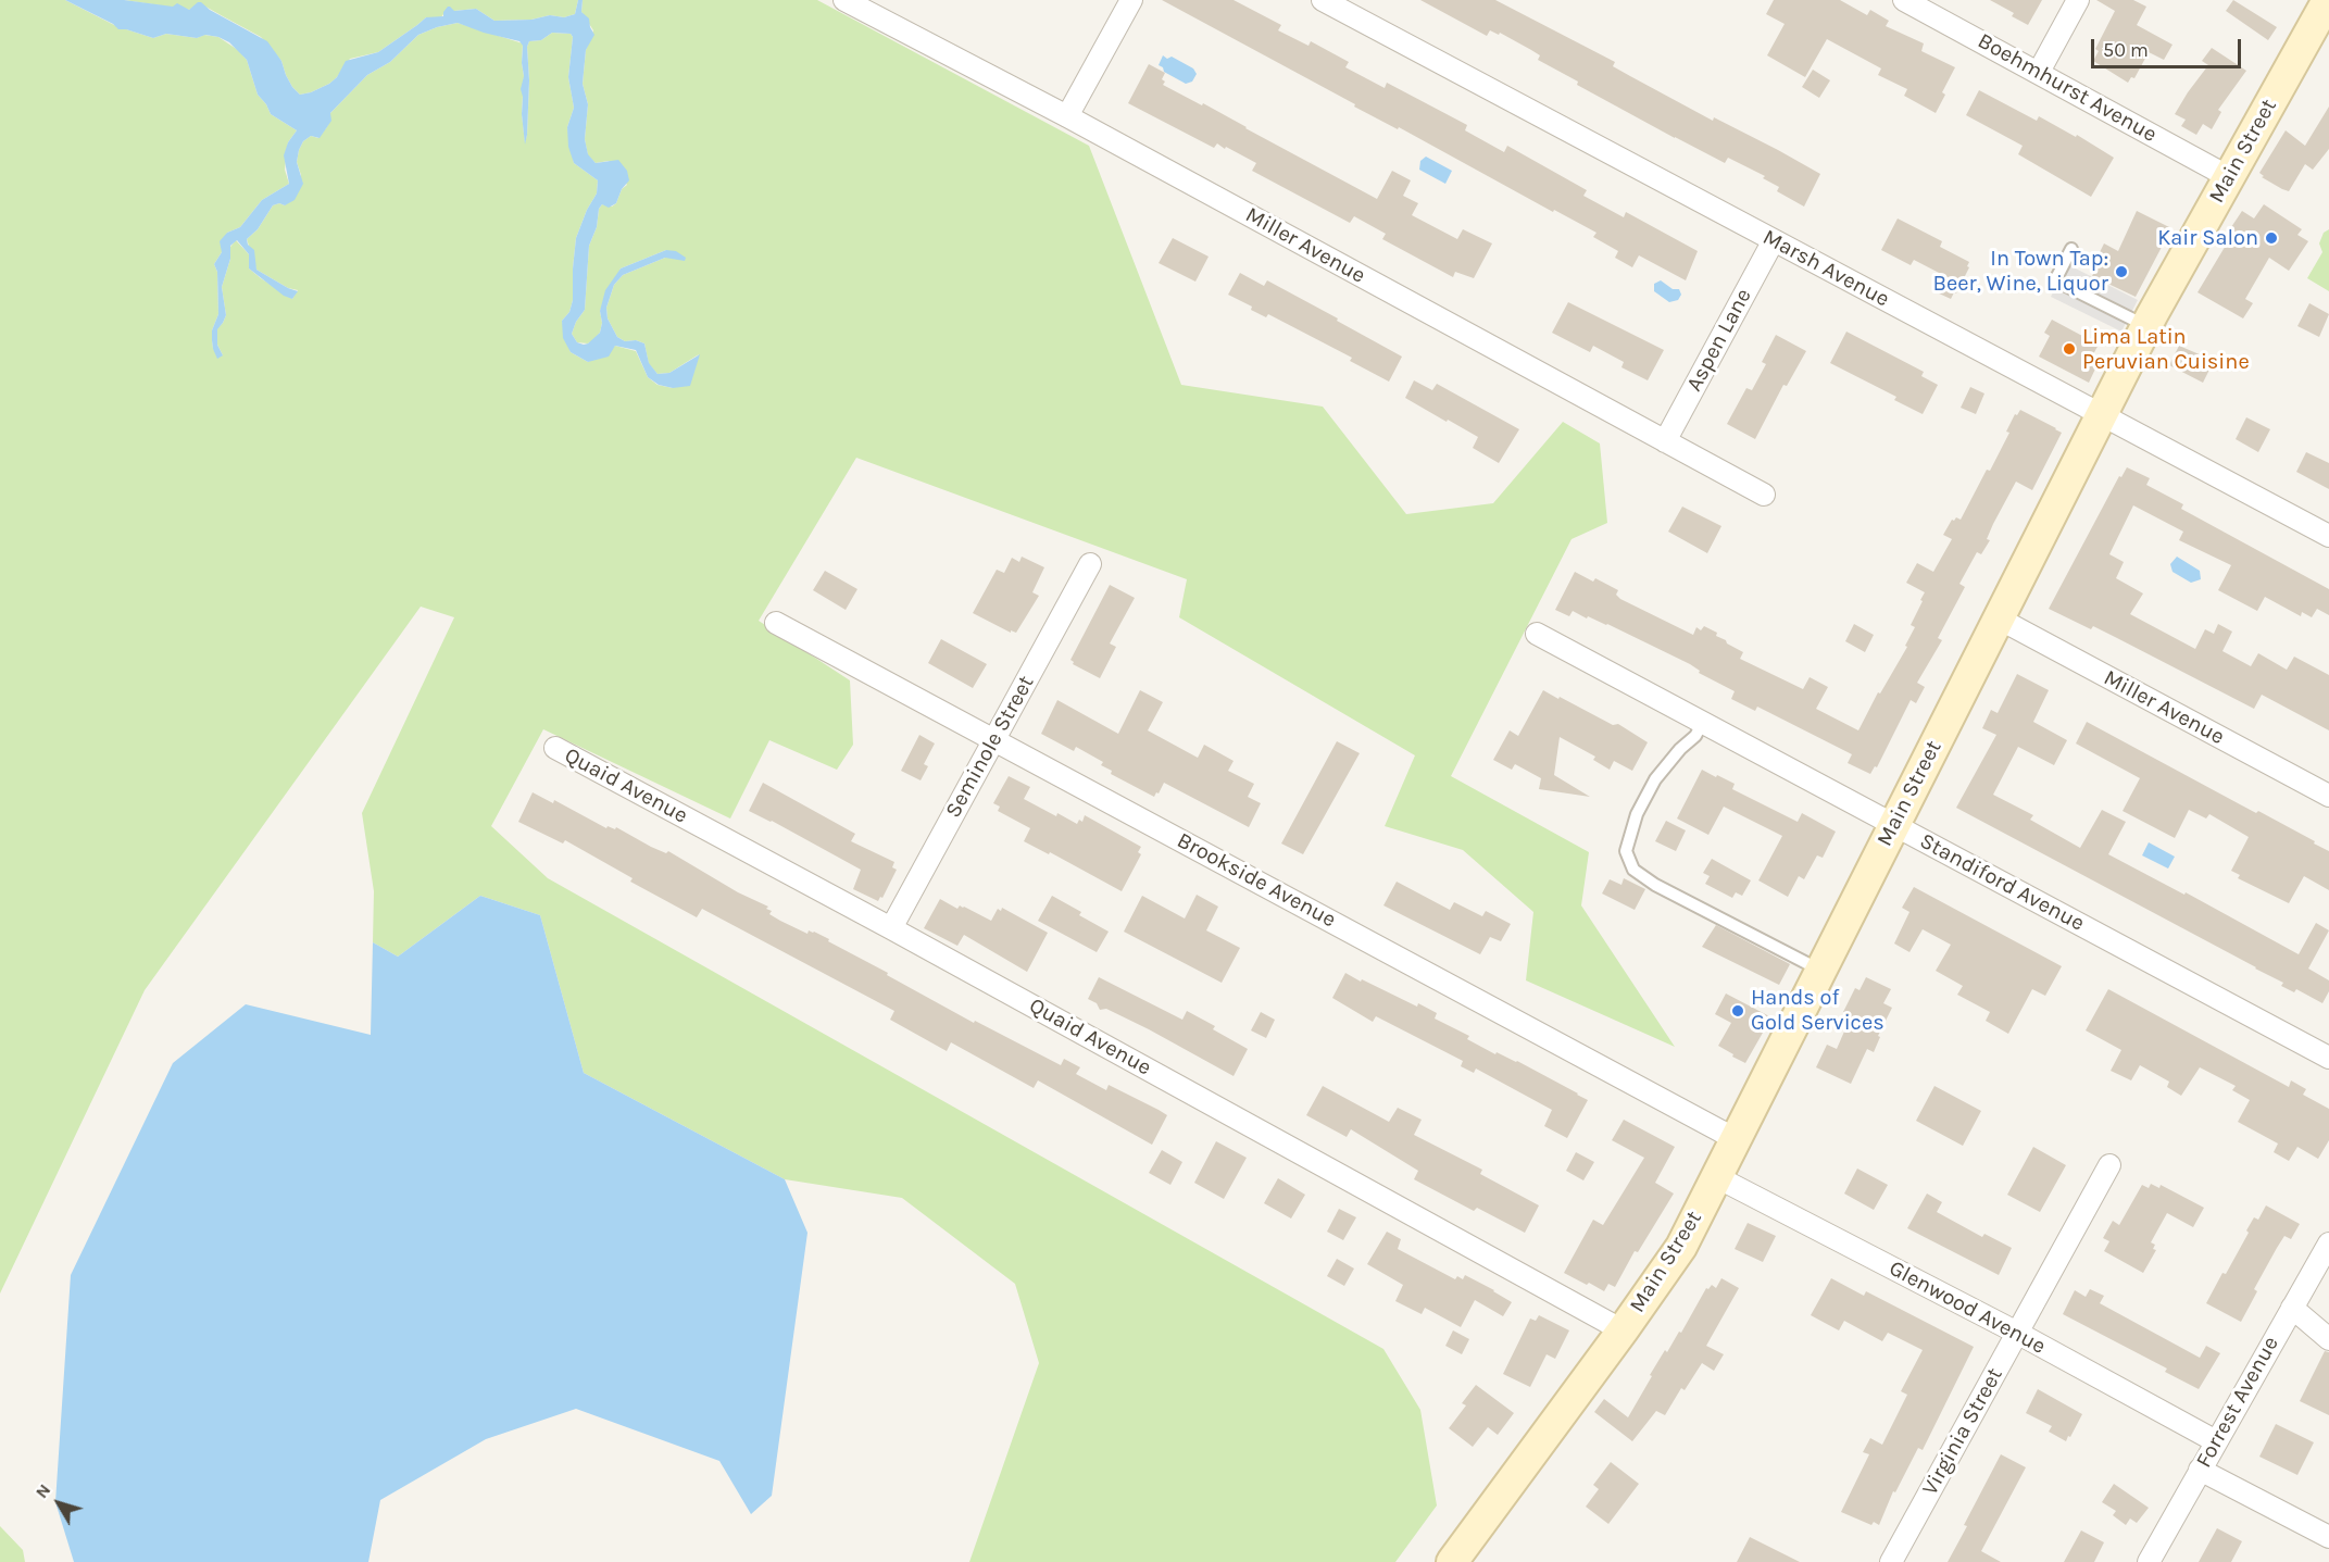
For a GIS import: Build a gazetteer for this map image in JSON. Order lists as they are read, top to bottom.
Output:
{
  "streets": {
    "main road": ["Main Street"],
    "street": [
      "Boehmhurst Avenue",
      "Miller Avenue",
      "Marsh Avenue",
      "Aspen Lane",
      "Seminole Street",
      "Quaid Avenue",
      "Brookside Avenue",
      "Standiford Avenue",
      "Glenwood Avenue",
      "Forrest Avenue",
      "Virginia Street"
    ]
  },
  "crossings": [
    ["Boehmhurst Avenue", "Main Street"],
    ["Main Street", "Miller Avenue"],
    ["Main Street", "Marsh Avenue"],
    ["Main Street", "Quaid Avenue"],
    ["Main Street", "Brookside Avenue"],
    ["Main Street", "Standiford Avenue"],
    ["Main Street", "Glenwood Avenue"],
    ["Miller Avenue", "Aspen Lane"],
    ["Marsh Avenue", "Aspen Lane"],
    ["Seminole Street", "Quaid Avenue"],
    ["Seminole Street", "Brookside Avenue"],
    ["Glenwood Avenue", "Forrest Avenue"],
    ["Glenwood Avenue", "Virginia Street"]
  ],
  "places": [
    "Kair Salon",
    "In Town Tap: Beer, Wine, Liquor",
    "Lima Latin Peruvian Cuisine",
    "Hands of Gold Services"
  ],
  "scale_bar": "50 m",
  "north": "top left"
}
